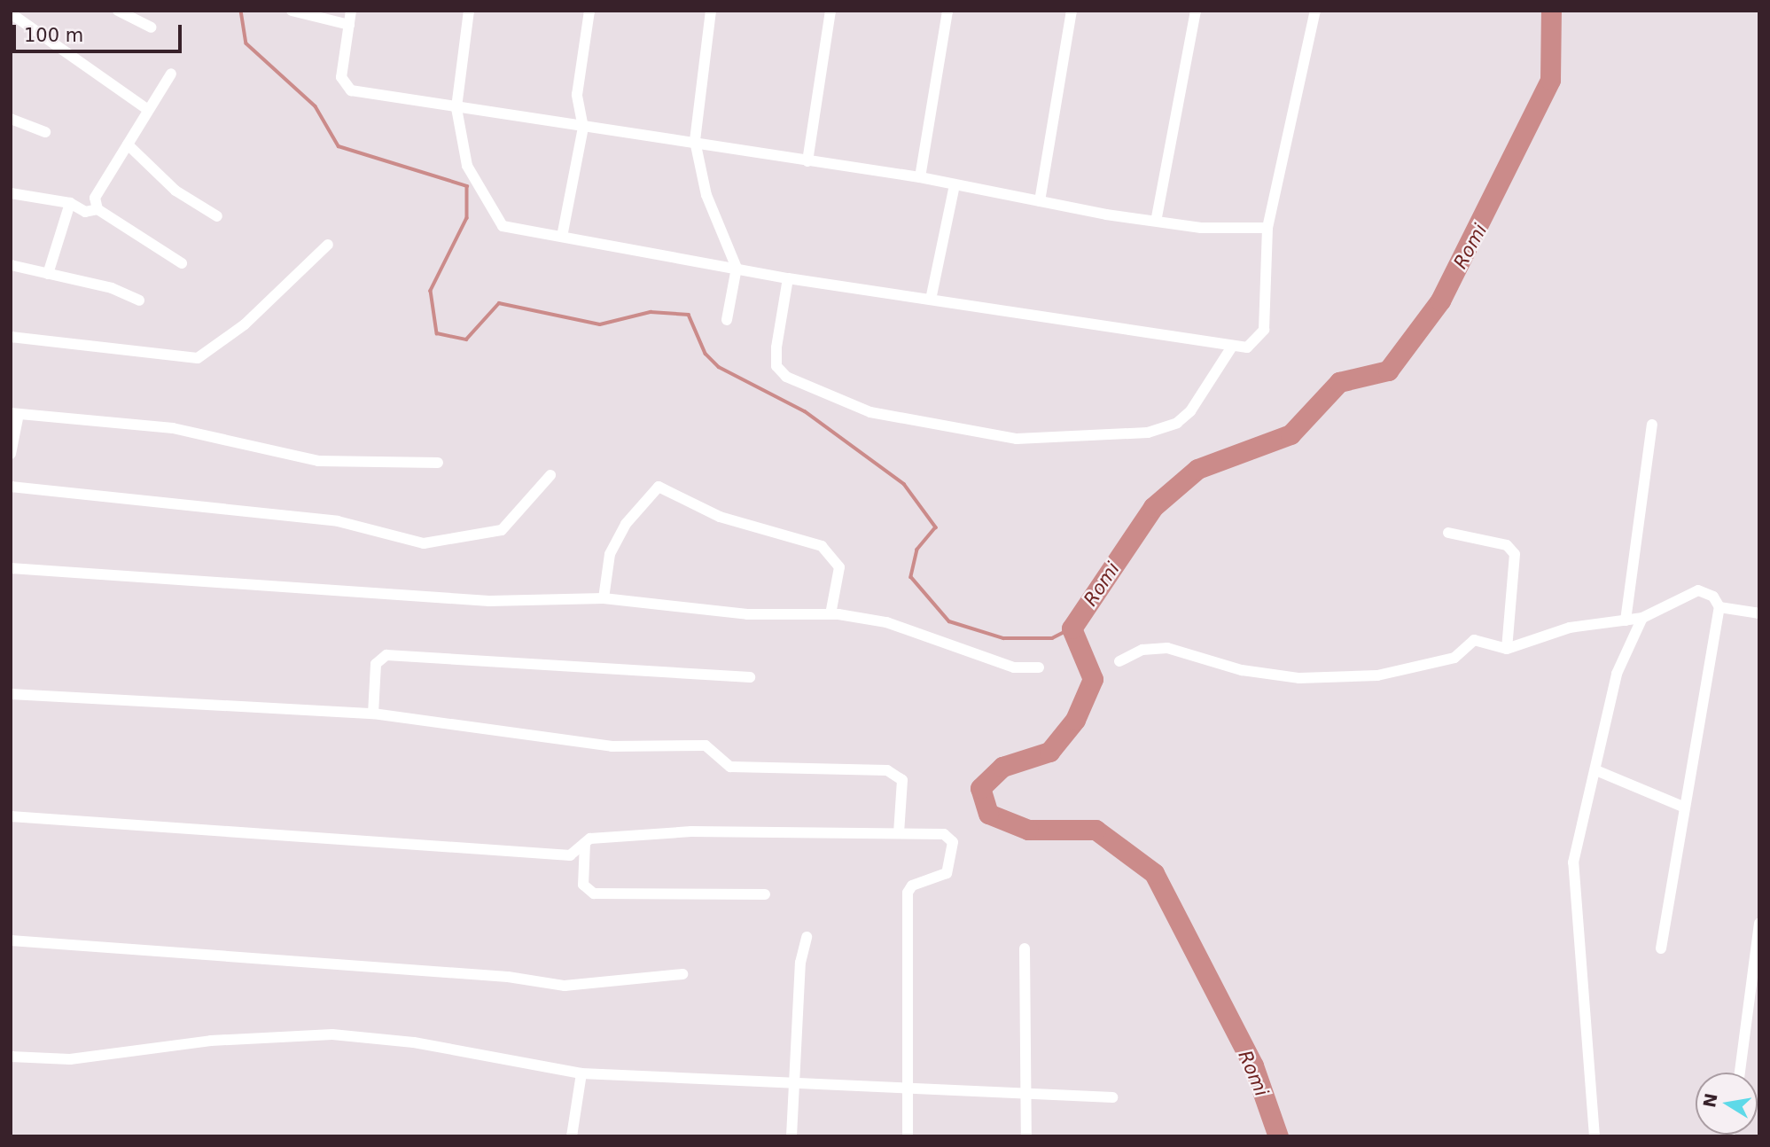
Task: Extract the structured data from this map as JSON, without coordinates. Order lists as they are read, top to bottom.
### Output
{
  "water": ["Romi"],
  "scale_bar": "100 m",
  "north": "left"
}
